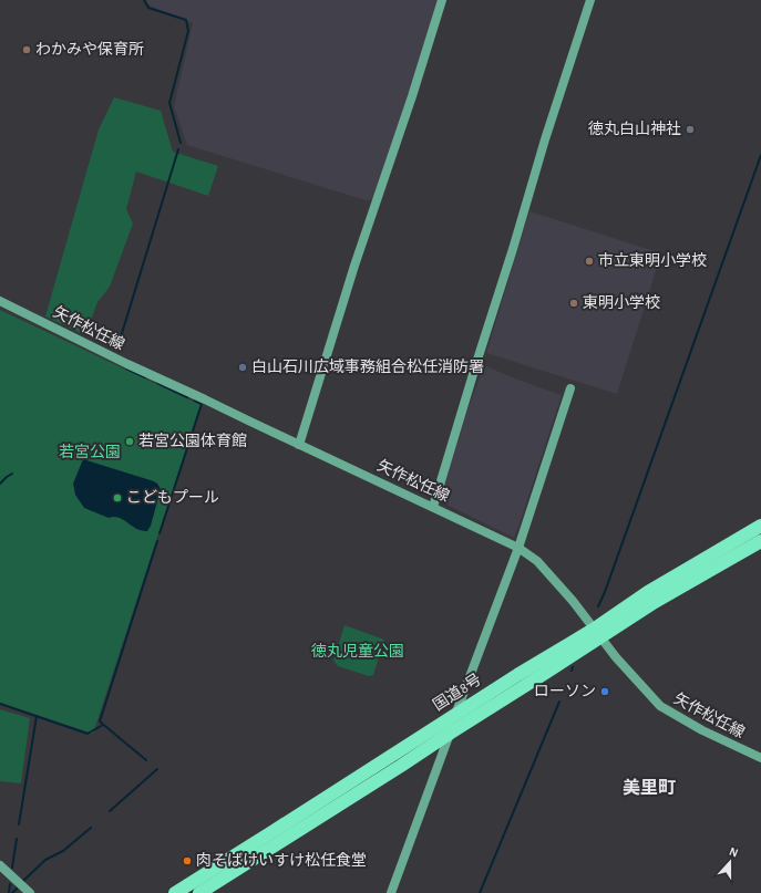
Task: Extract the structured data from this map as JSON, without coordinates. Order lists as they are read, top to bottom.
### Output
{
  "streets": {
    "highway": ["国道8号"],
    "street": ["矢作松任線"]
  },
  "crossings": [
    ["矢作松任線", "国道8号"]
  ],
  "districts": ["美里町"],
  "parks": ["若宮公園", "徳丸児童公園"],
  "places": [
    "わかみや保育所",
    "徳丸白山神社",
    "市立東明小学校",
    "東明小学校",
    "白山石川広域事務組合松任消防署",
    "若宮公園体育館",
    "こどもプール",
    "ローソン",
    "肉そばけいすけ松任食堂"
  ],
  "north": "top"
}
